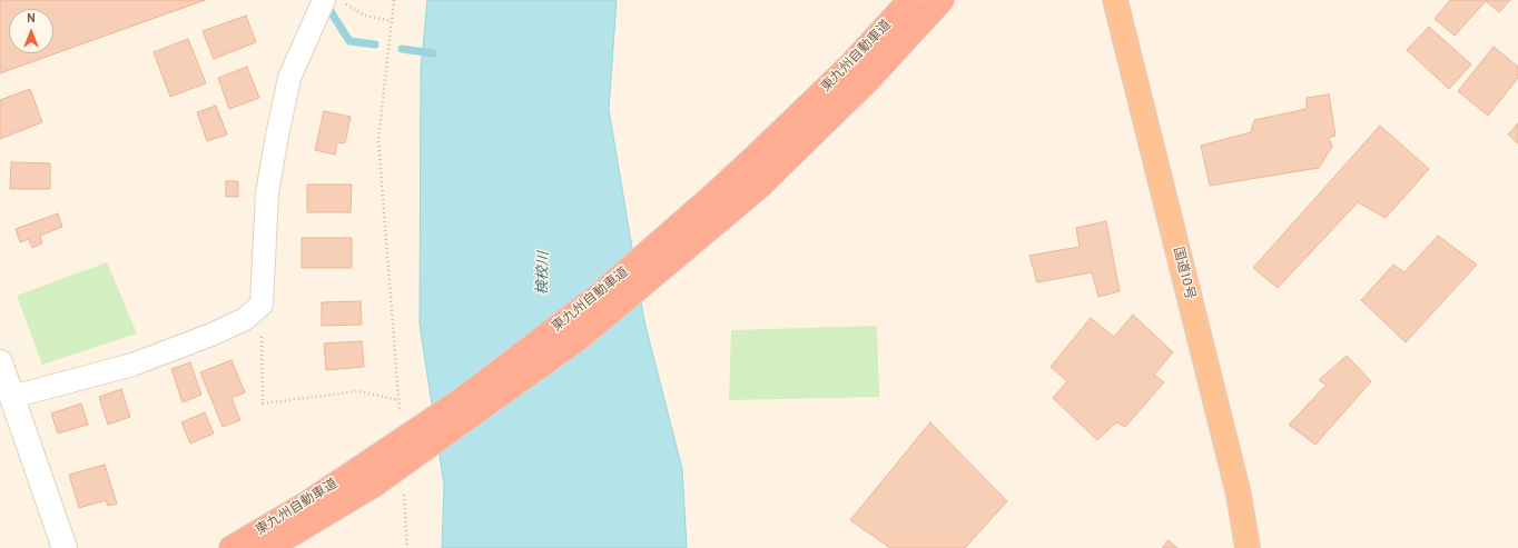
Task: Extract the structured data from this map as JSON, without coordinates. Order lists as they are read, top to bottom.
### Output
{
  "streets": {
    "highway": ["東九州自動車道", "国道10号"]
  },
  "water": ["検校川"],
  "north": "top"
}
